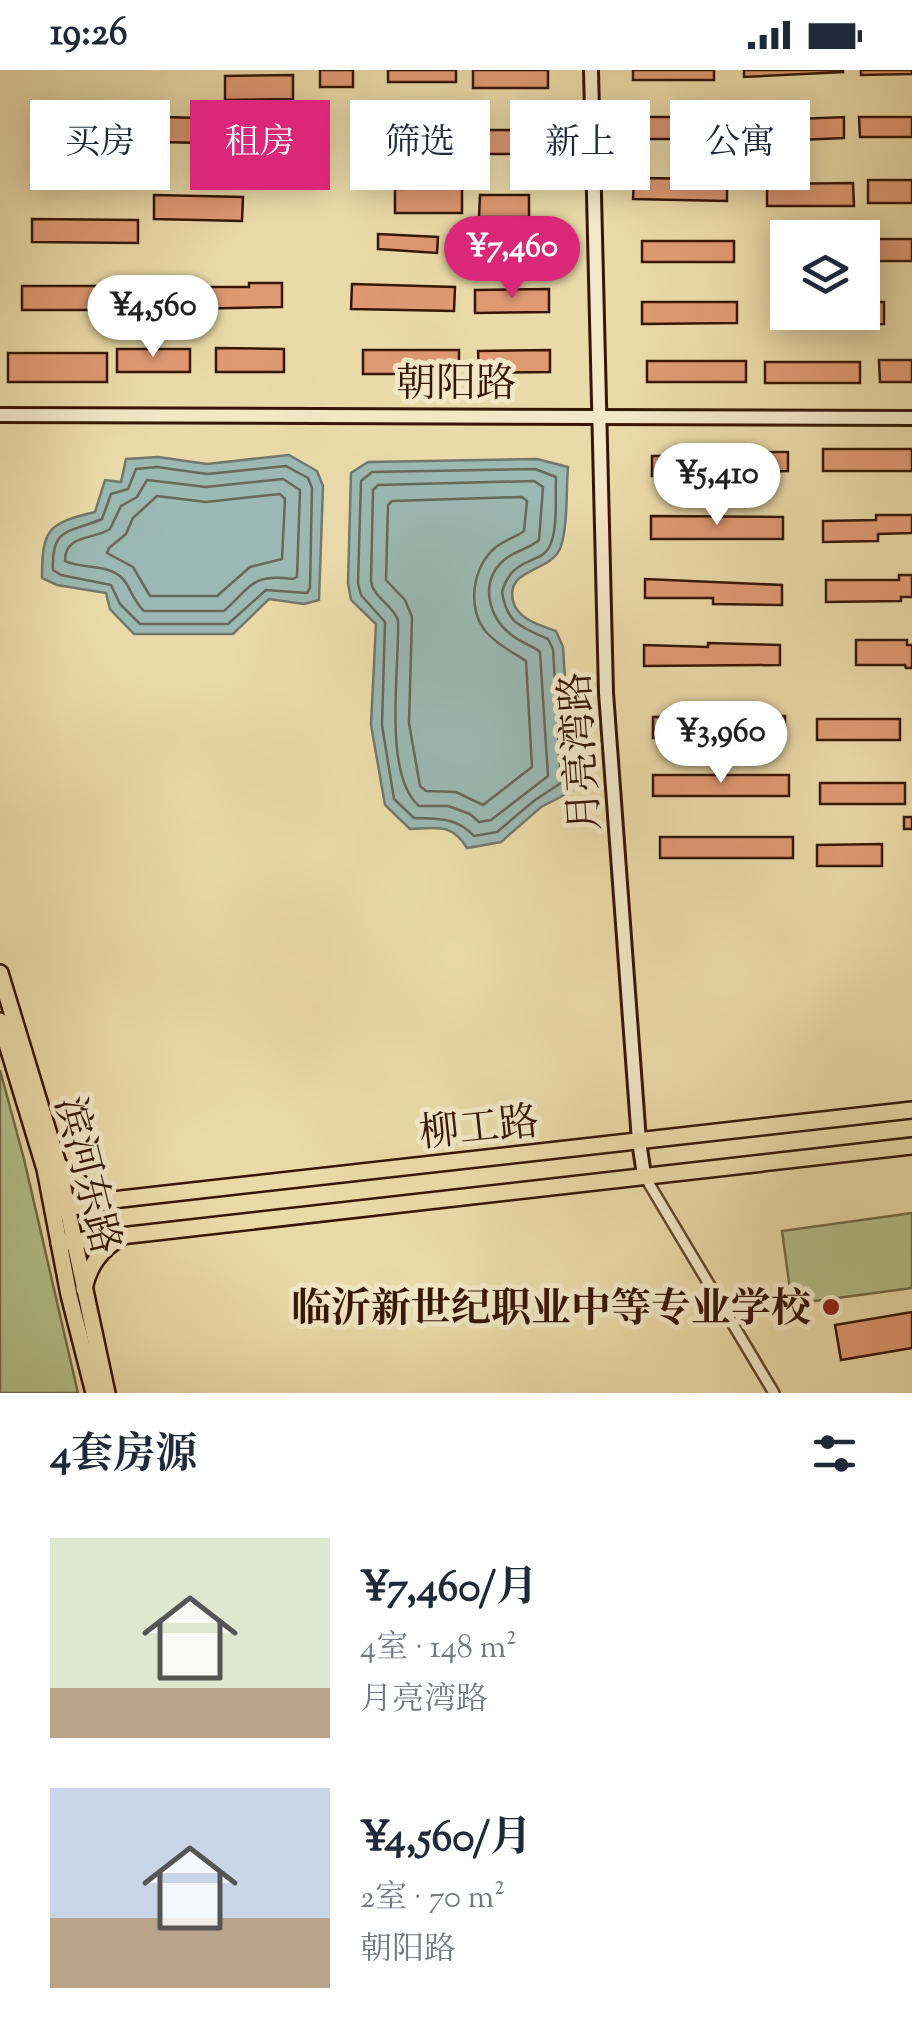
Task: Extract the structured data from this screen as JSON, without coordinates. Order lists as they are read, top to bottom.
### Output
{
  "streets": {
    "main road": ["柳工路", "滨河东路"],
    "street": ["朝阳路", "月亮湾路"]
  },
  "crossings": [
    ["朝阳路", "月亮湾路"],
    ["月亮湾路", "柳工路"],
    ["柳工路", "滨河东路"]
  ],
  "places": ["临沂新世纪职业中等专业学校"],
  "page": {
    "status": "19:26",
    "chip": [
      "买房",
      "租房",
      "筛选",
      "新上",
      "公寓"
    ],
    "price": [
      "¥7,460",
      "¥4,560",
      "¥5,410",
      "¥3,960"
    ],
    "heading": "4套房源",
    "list": [
      {
        "name": "¥7,460/月",
        "note": "4室 · 148 m² · 月亮湾路"
      },
      {
        "name": "¥4,560/月",
        "note": "2室 · 70 m² · 朝阳路"
      }
    ]
  }
}
